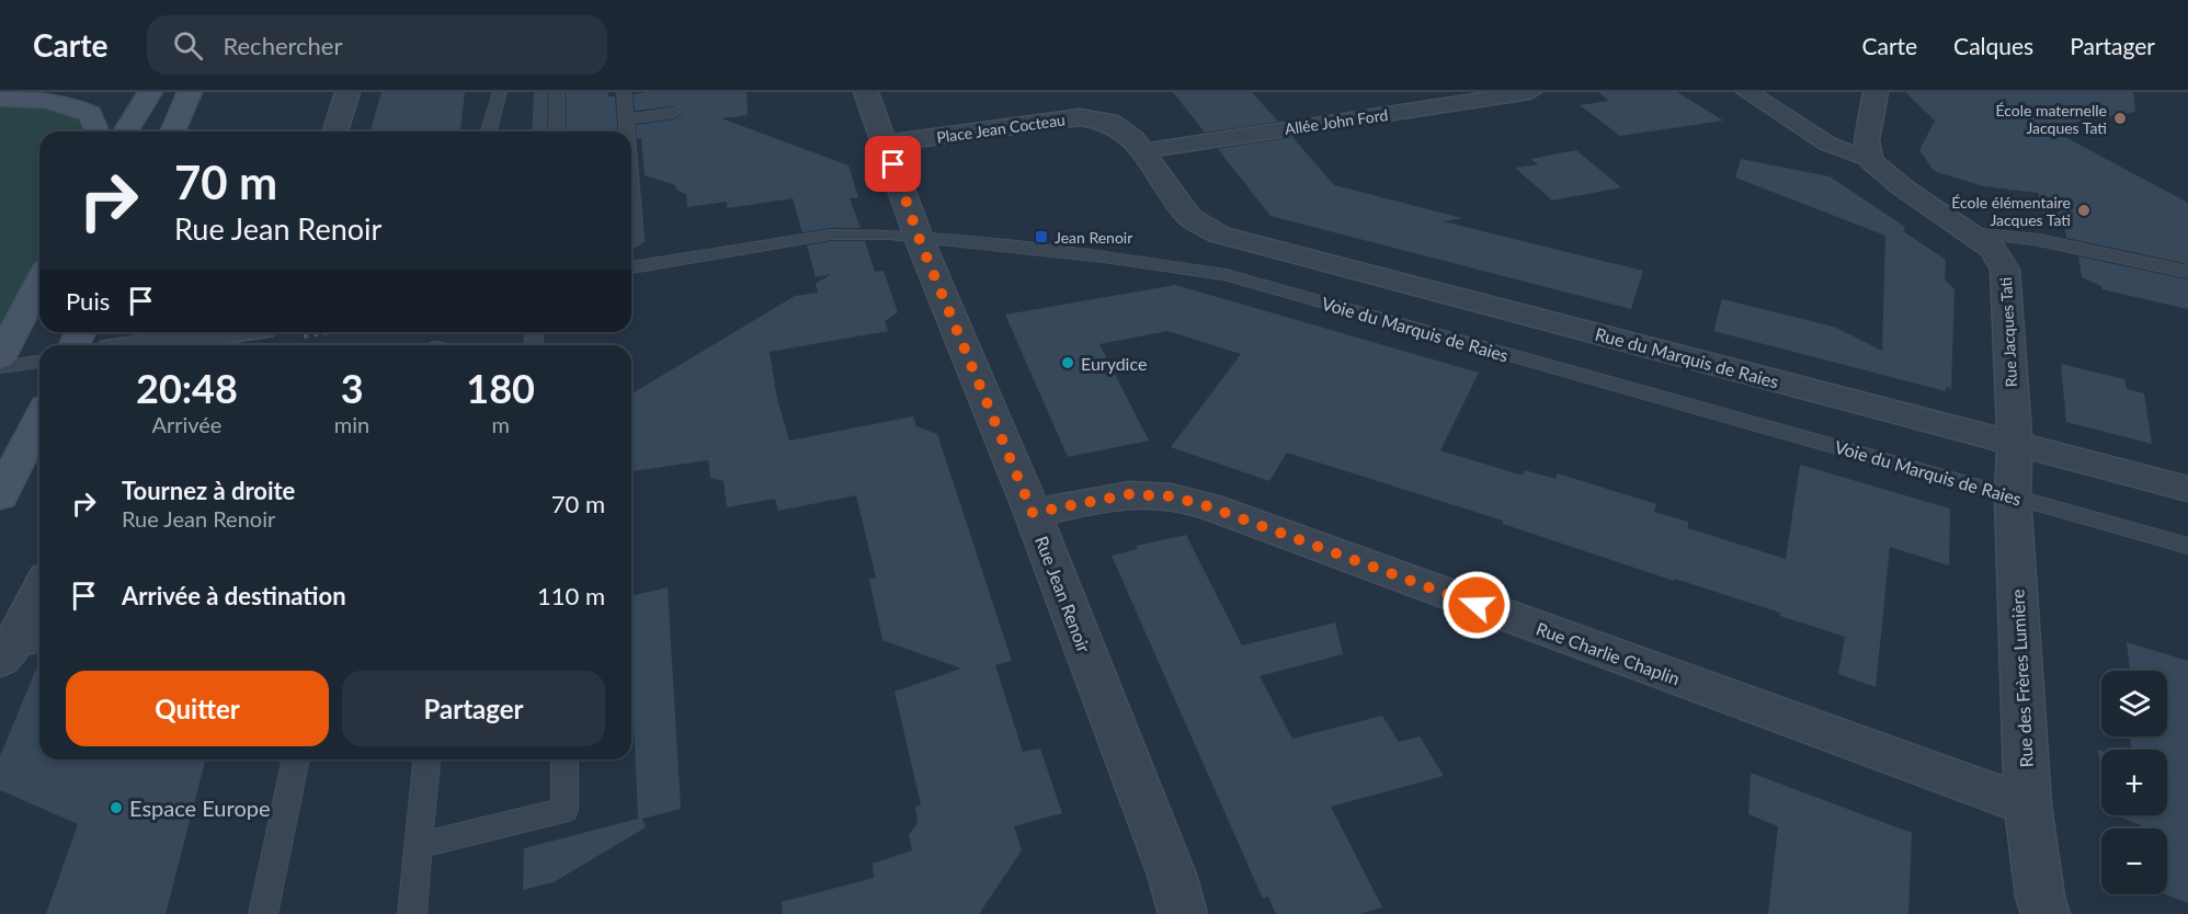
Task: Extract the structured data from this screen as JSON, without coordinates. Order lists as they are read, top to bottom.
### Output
{
  "streets": {
    "street": [
      "Allée John Ford",
      "Place Jean Cocteau",
      "Rue Jacques Tati",
      "Rue du Marquis de Raies",
      "Rue Jean Renoir",
      "Rue Charlie Chaplin",
      "Rue des Frères Lumière"
    ],
    "lane": ["Voie du Marquis de Raies"]
  },
  "crossings": [
    ["Allée John Ford", "Place Jean Cocteau"],
    ["Place Jean Cocteau", "Rue du Marquis de Raies"],
    ["Place Jean Cocteau", "Rue Jean Renoir"],
    ["Voie du Marquis de Raies", "Rue Jean Renoir"],
    ["Voie du Marquis de Raies", "Rue des Frères Lumière"],
    ["Rue Jacques Tati", "Rue du Marquis de Raies"],
    ["Rue Jacques Tati", "Rue des Frères Lumière"],
    ["Rue du Marquis de Raies", "Rue des Frères Lumière"],
    ["Rue Jean Renoir", "Rue Charlie Chaplin"],
    ["Rue Charlie Chaplin", "Rue des Frères Lumière"]
  ],
  "places": {
    "other": [
      "École maternelle Jacques Tati",
      "École élémentaire Jacques Tati",
      "Eurydice",
      "Espace Europe"
    ],
    "transit": ["Jean Renoir"]
  },
  "page": {
    "header": "Carte",
    "search": "Rechercher",
    "nav": ["Carte", "Calques", "Partager"],
    "turn": ["70 m", "Rue Jean Renoir"],
    "then": "Puis",
    "eta": [
      "20:48",
      "Arrivée",
      "3",
      "min",
      "180",
      "m"
    ],
    "list": [
      {
        "name": "Tournez à droite",
        "note": "Rue Jean Renoir",
        "value": "70 m"
      },
      {
        "name": "Arrivée à destination",
        "value": "110 m"
      }
    ],
    "buttons": ["Quitter", "Partager"],
    "map_buttons": ["+", "−"]
  }
}
